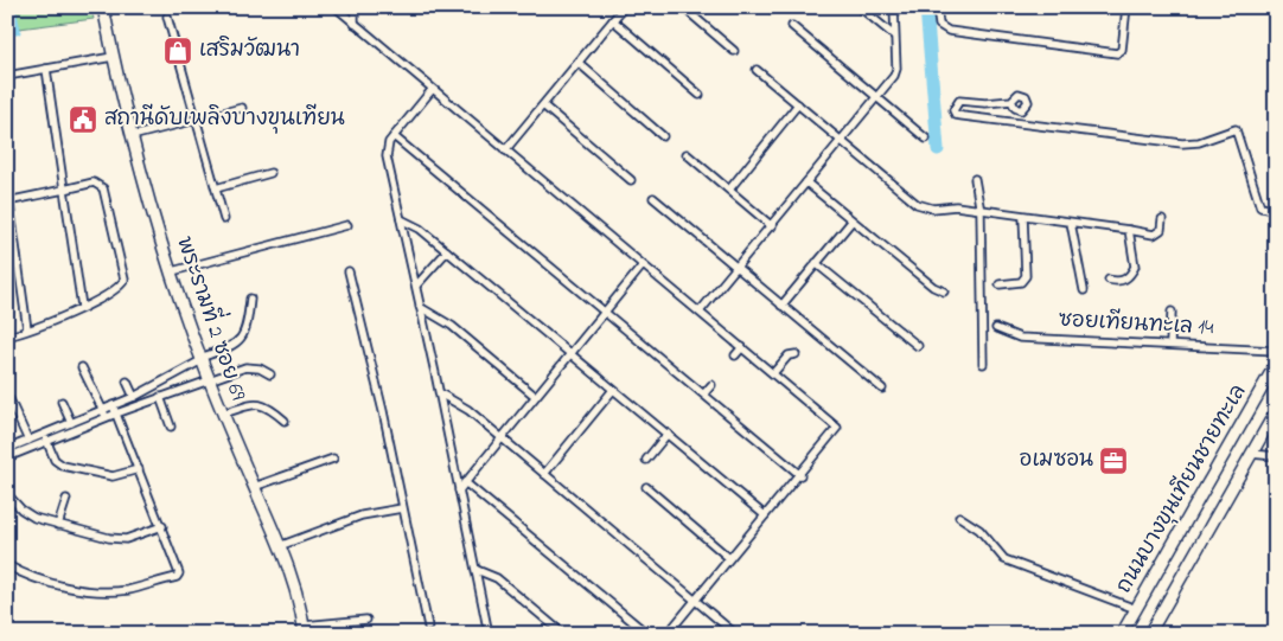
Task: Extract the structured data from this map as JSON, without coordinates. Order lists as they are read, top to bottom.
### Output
{
  "streets": {
    "street": ["พระรามที่ 2 ซอย 69", "ซอยเทียนทะเล 14", "ถนนบางขุนเทียนชายทะเล"]
  },
  "places": {
    "shop": ["เสริมวัฒนา"],
    "public building": ["สถานีดับเพลิงบางขุนเทียน"],
    "office": ["อเมซอน"]
  }
}
